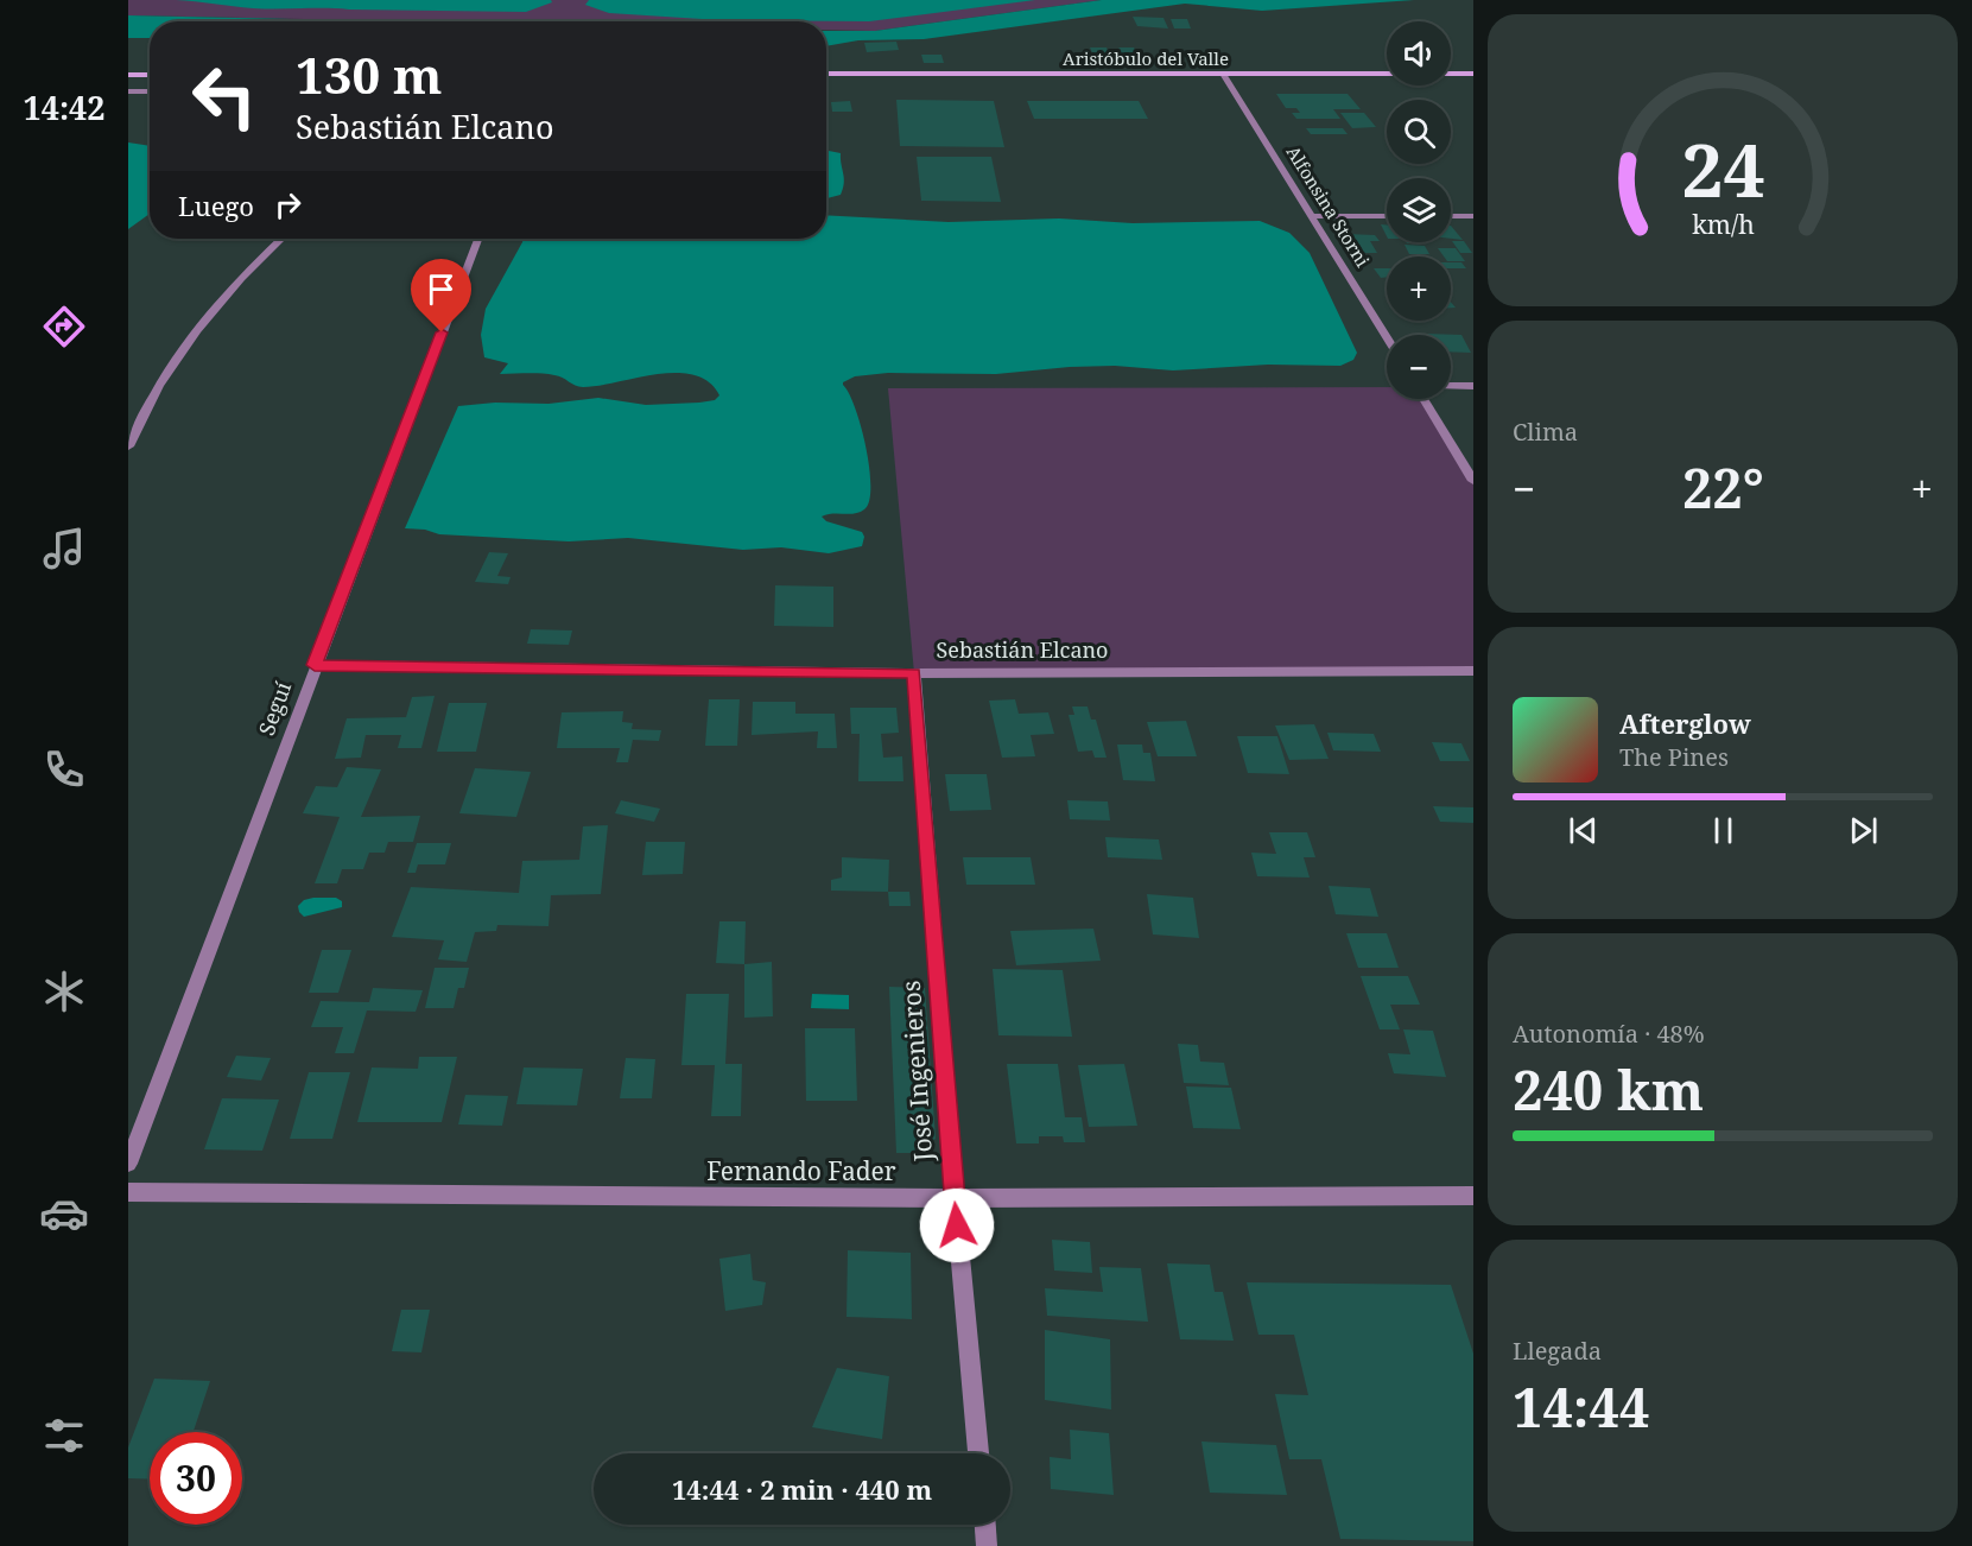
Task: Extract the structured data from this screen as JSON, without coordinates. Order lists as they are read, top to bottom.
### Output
{
  "streets": {
    "street": [
      "Aristóbulo del Valle",
      "Alfonsina Storni",
      "Sebastián Elcano",
      "Seguí",
      "José Ingenieros",
      "Fernando Fader"
    ]
  },
  "crossings": [
    ["Aristóbulo del Valle", "Alfonsina Storni"],
    ["Sebastián Elcano", "Seguí"],
    ["Sebastián Elcano", "José Ingenieros"],
    ["José Ingenieros", "Fernando Fader"]
  ],
  "page": {
    "tabs": "14:42",
    "map_buttons": ["+", "−"],
    "turn": ["130 m", "Sebastián Elcano"],
    "then": "Luego",
    "tile": [
      "Clima",
      ["Autonomía · 48%", "240 km"],
      ["Llegada", "14:44"]
    ],
    "heat": ["−", "22°", "+"],
    "song": ["Afterglow", "The Pines"],
    "limit": "30",
    "trip": "14:44 · 2 min · 440 m",
    "gauge": ["24", "km/h"]
  }
}
